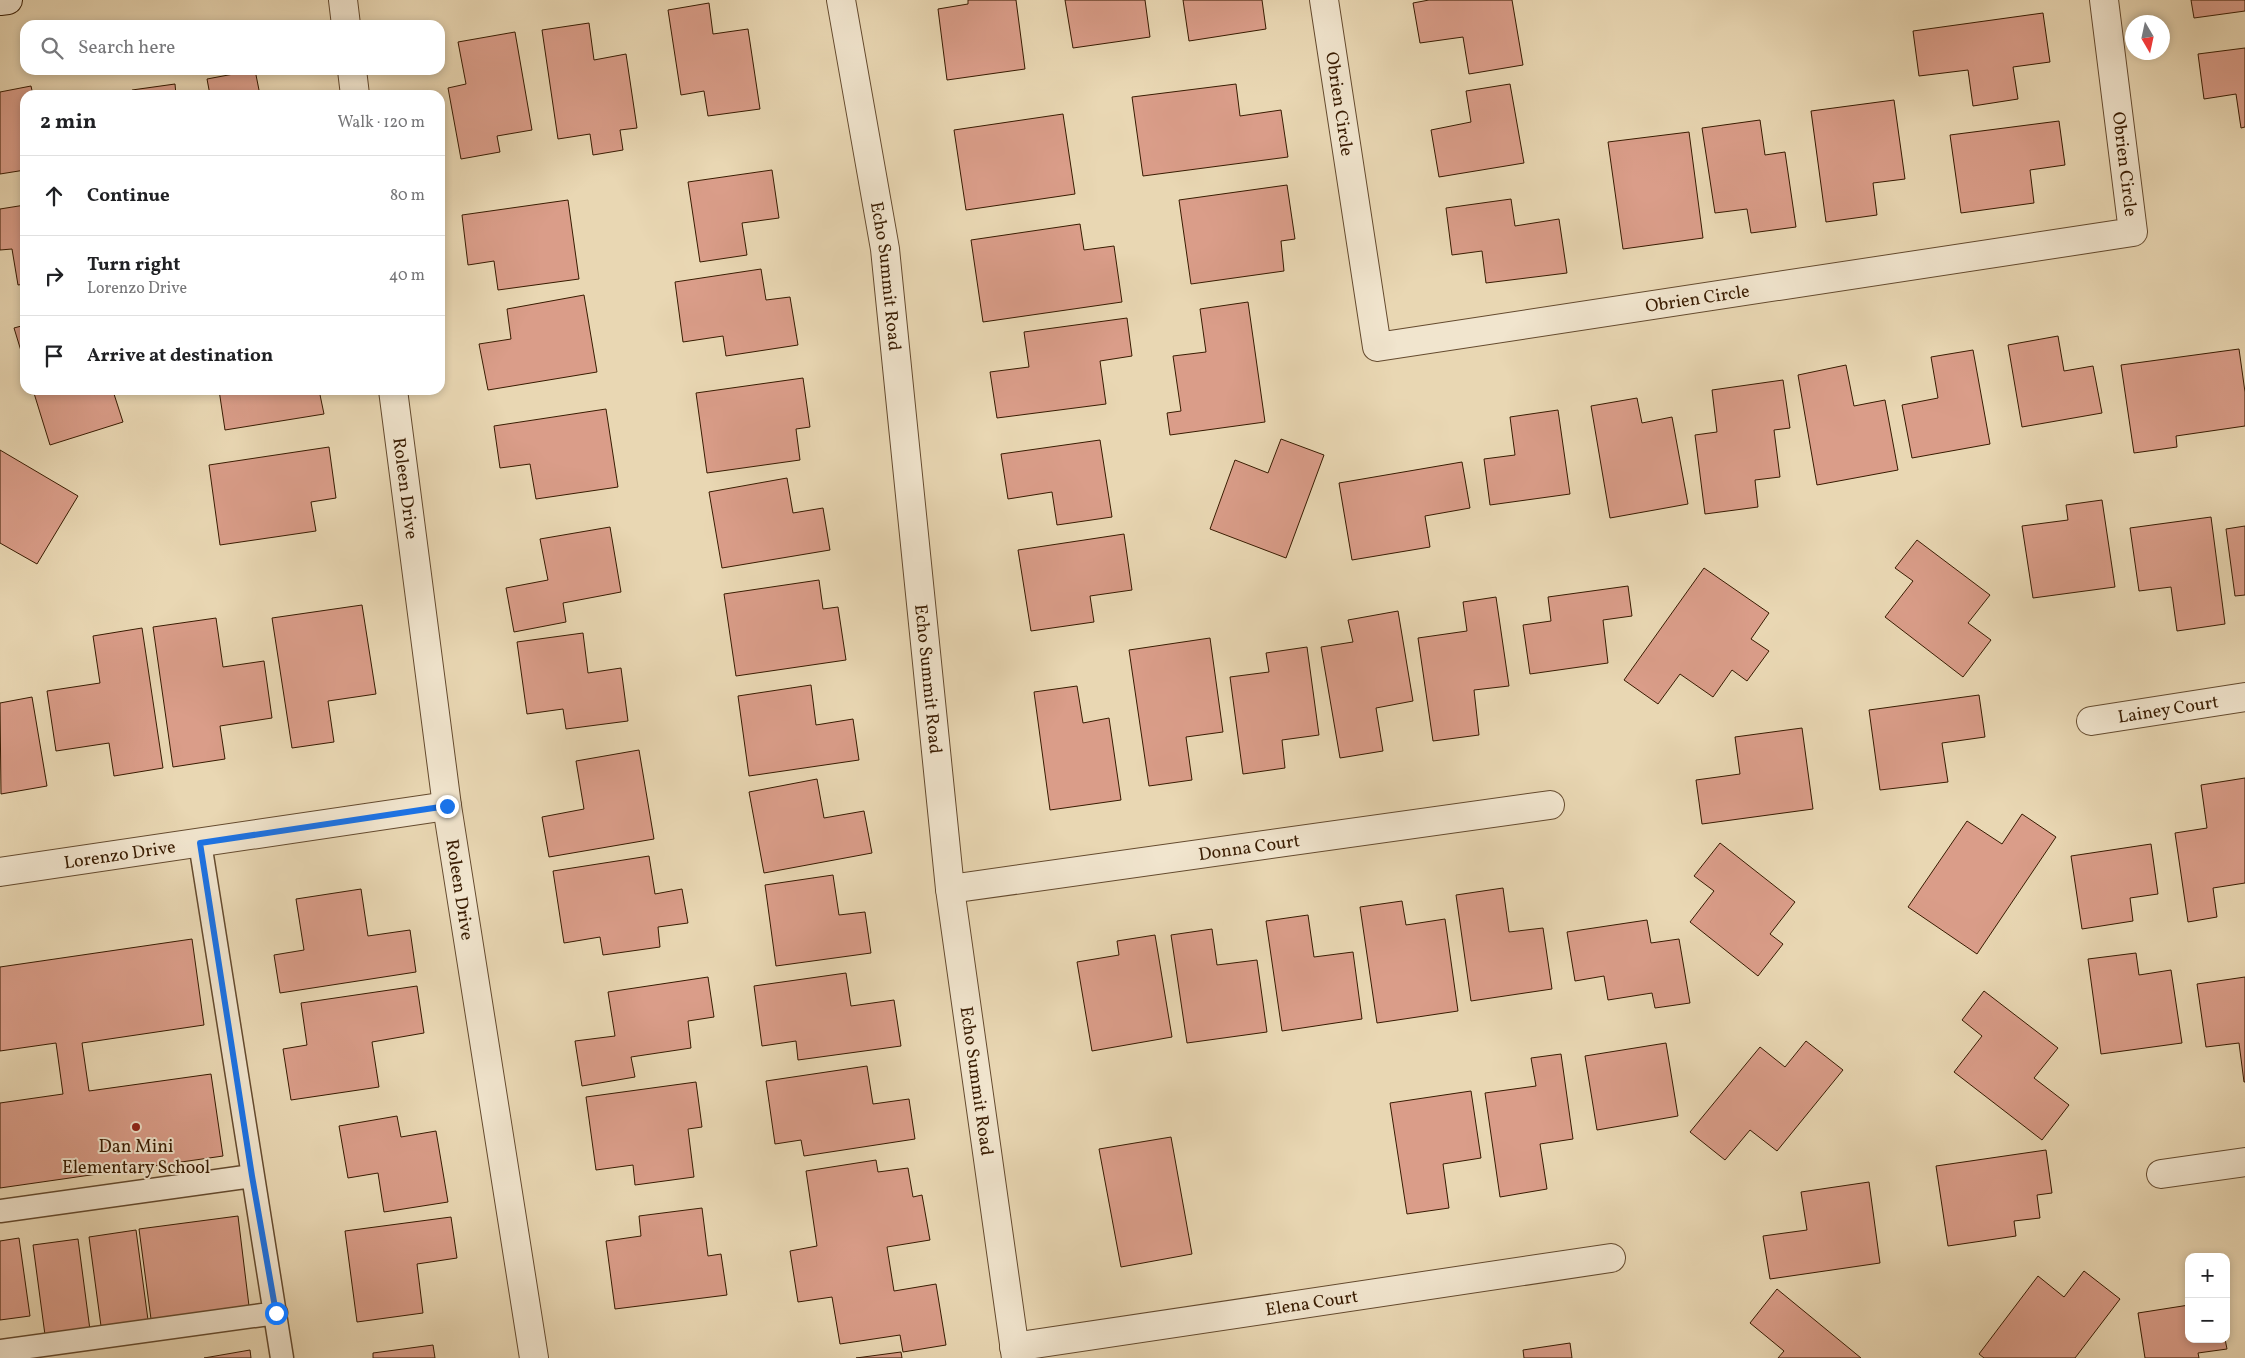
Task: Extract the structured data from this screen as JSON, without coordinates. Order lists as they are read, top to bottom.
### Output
{
  "streets": {
    "street": [
      "Obrien Circle",
      "Echo Summit Road",
      "Roleen Drive",
      "Lainey Court",
      "Donna Court",
      "Lorenzo Drive",
      "Elena Court"
    ]
  },
  "crossings": [
    ["Echo Summit Road", "Donna Court"],
    ["Echo Summit Road", "Elena Court"],
    ["Roleen Drive", "Lorenzo Drive"]
  ],
  "places": ["Dan Mini Elementary School"],
  "north": "bottom",
  "page": {
    "search": "Search here",
    "heading": ["2 min", "Walk · 120 m"],
    "list": [
      ["Continue", "80 m"],
      ["Turn right", "Lorenzo Drive", "40 m"],
      "Arrive at destination"
    ],
    "map_buttons": ["+", "−"]
  }
}
